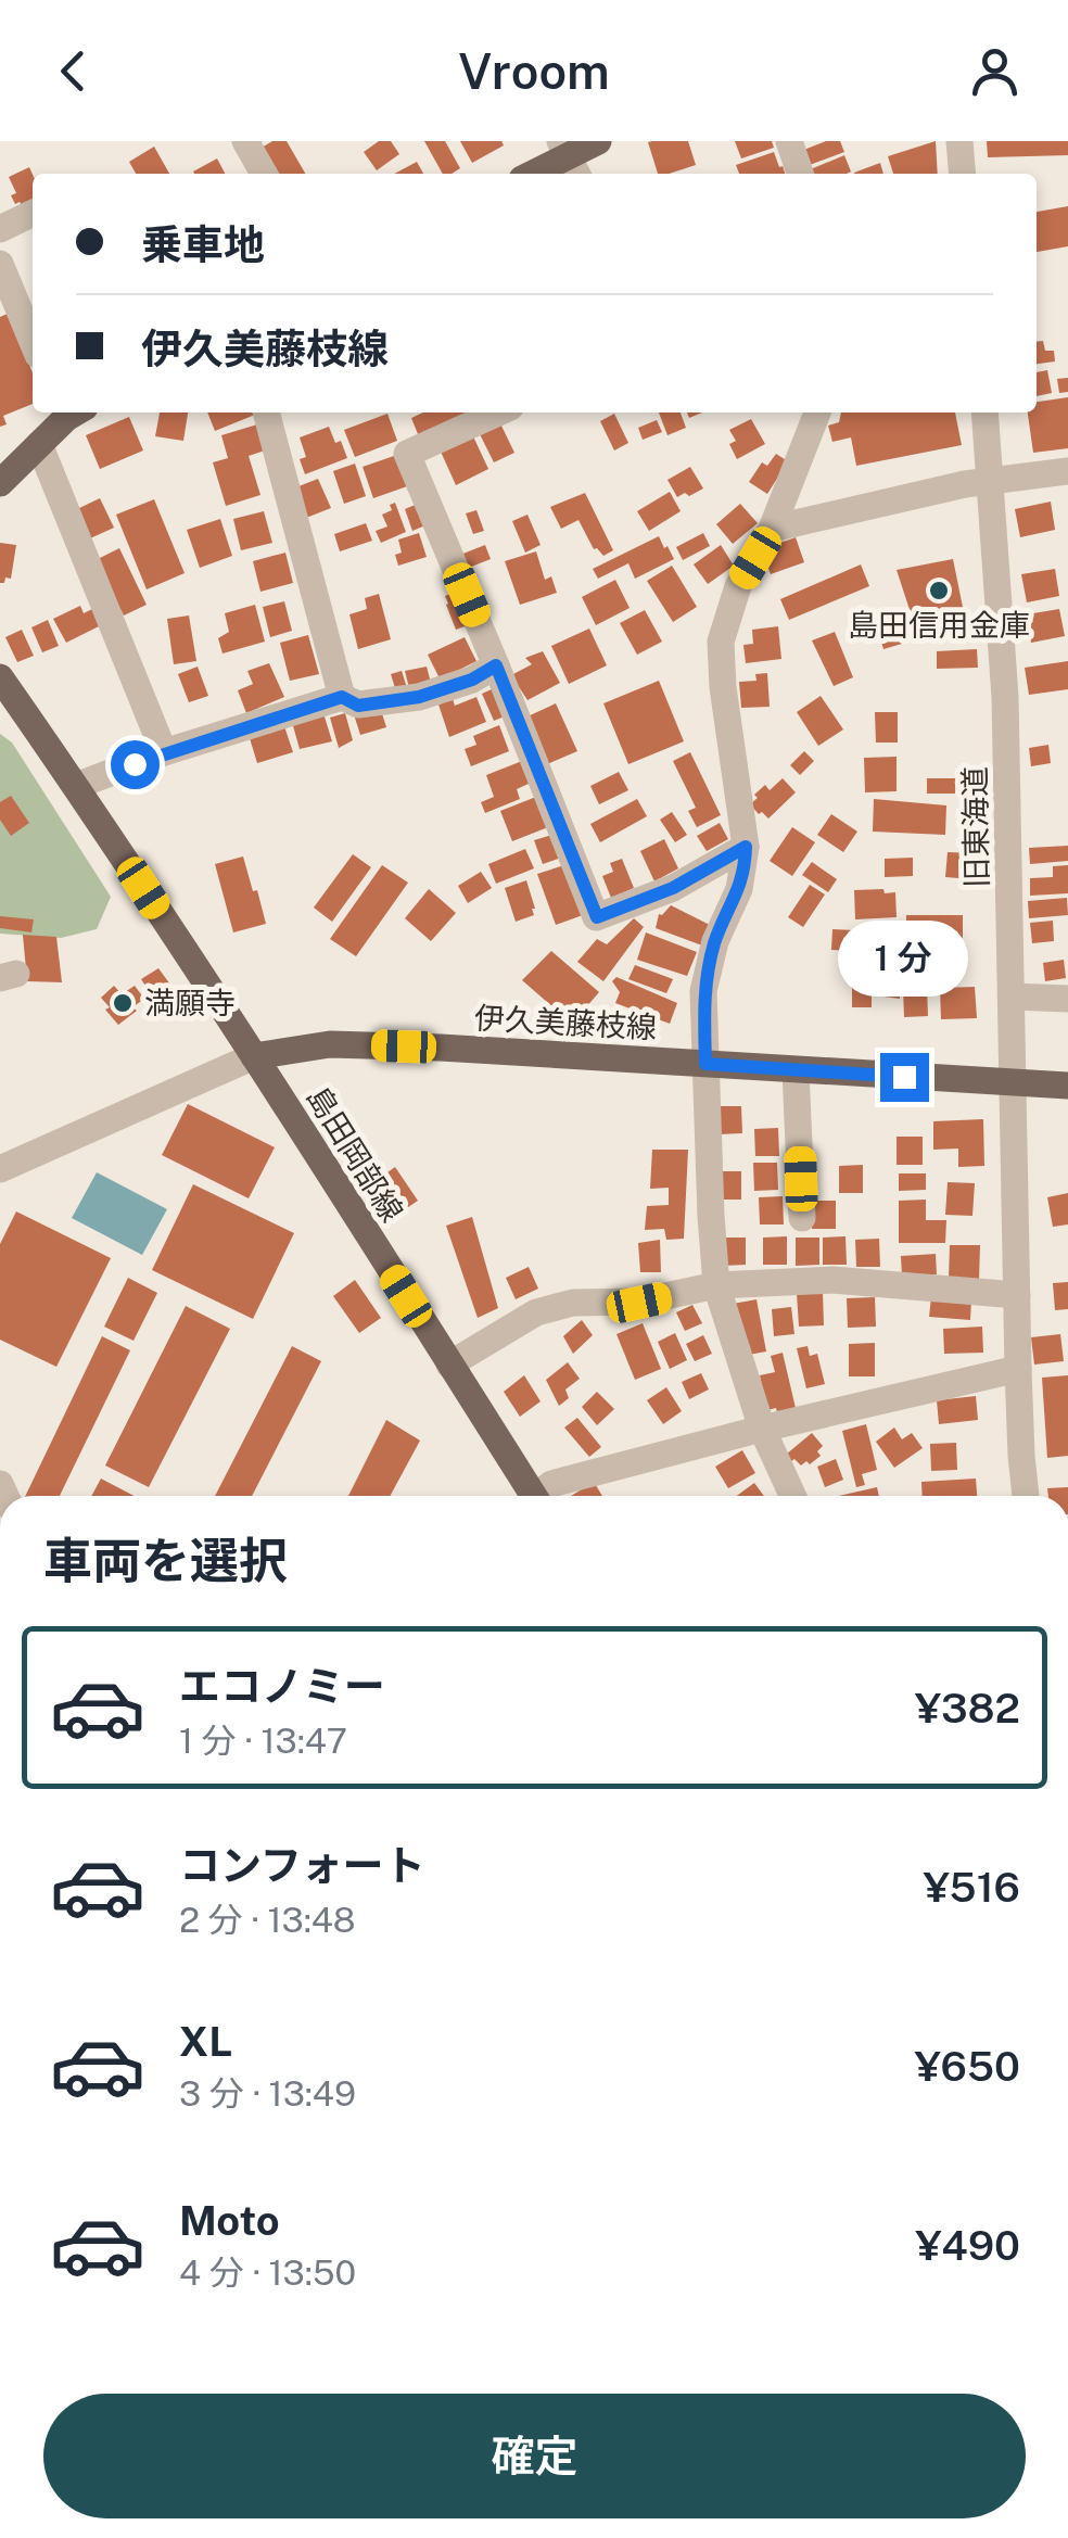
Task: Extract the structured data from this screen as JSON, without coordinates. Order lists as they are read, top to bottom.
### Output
{
  "streets": {
    "main road": ["伊久美藤枝線", "島田岡部線"],
    "street": ["旧東海道"]
  },
  "crossings": [
    ["旧東海道", "伊久美藤枝線"],
    ["伊久美藤枝線", "島田岡部線"]
  ],
  "places": ["島田信用金庫", "満願寺"],
  "page": {
    "header": "Vroom",
    "banner": ["乗車地", "伊久美藤枝線"],
    "bubble": "1 分",
    "heading": "車両を選択",
    "list": [
      {
        "name": "エコノミー",
        "note": "1 分 · 13:47",
        "value": "¥382"
      },
      {
        "name": "コンフォート",
        "note": "2 分 · 13:48",
        "value": "¥516"
      },
      {
        "name": "XL",
        "note": "3 分 · 13:49",
        "value": "¥650"
      },
      {
        "name": "Moto",
        "note": "4 分 · 13:50",
        "value": "¥490"
      }
    ],
    "buttons": "確定"
  }
}
